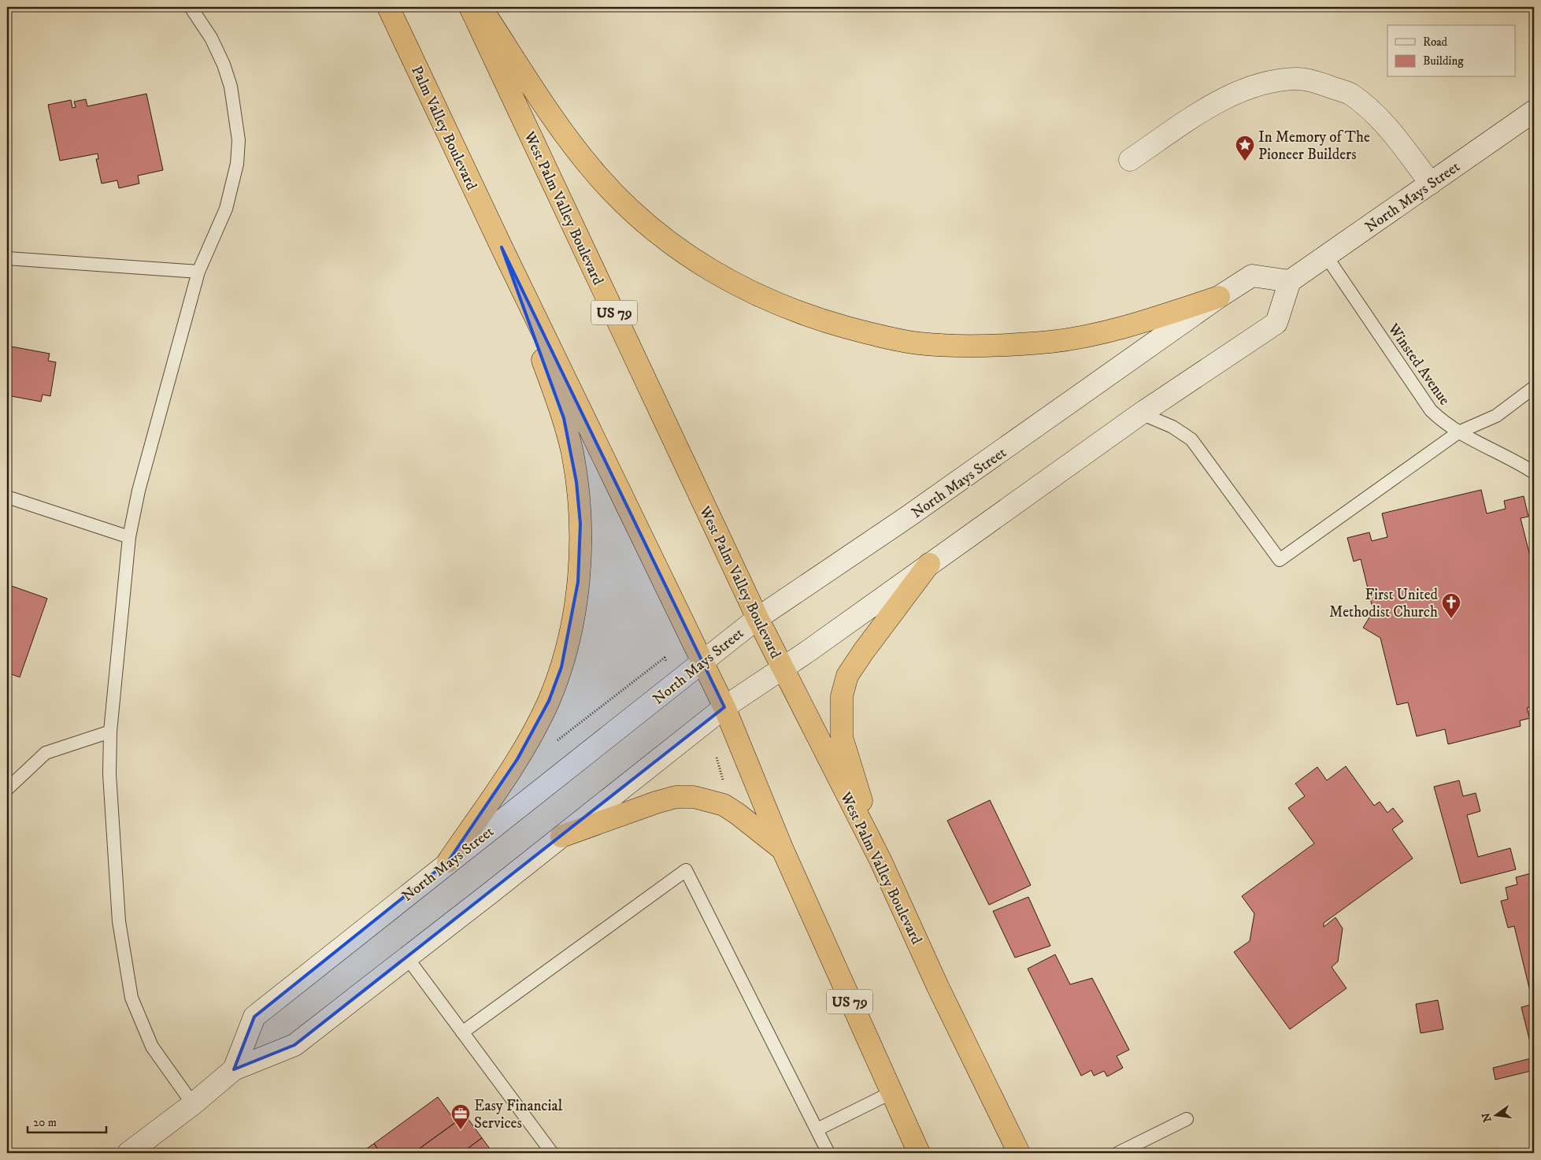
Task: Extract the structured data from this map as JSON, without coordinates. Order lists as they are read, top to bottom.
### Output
{
  "streets": {
    "highway": ["Palm Valley Boulevard", "West Palm Valley Boulevard", "US 79"],
    "main road": ["North Mays Street"],
    "lane": ["Winsted Avenue"]
  },
  "crossings": [
    ["Palm Valley Boulevard", "US 79"],
    ["North Mays Street", "West Palm Valley Boulevard"],
    ["North Mays Street", "US 79"],
    ["North Mays Street", "Winsted Avenue"]
  ],
  "places": {
    "place": ["In Memory of The Pioneer Builders"],
    "church": ["First United Methodist Church"],
    "office": ["Easy Financial Services"]
  },
  "legend": ["Road", "Building"],
  "scale_bar": "20 m",
  "north": "left"
}
